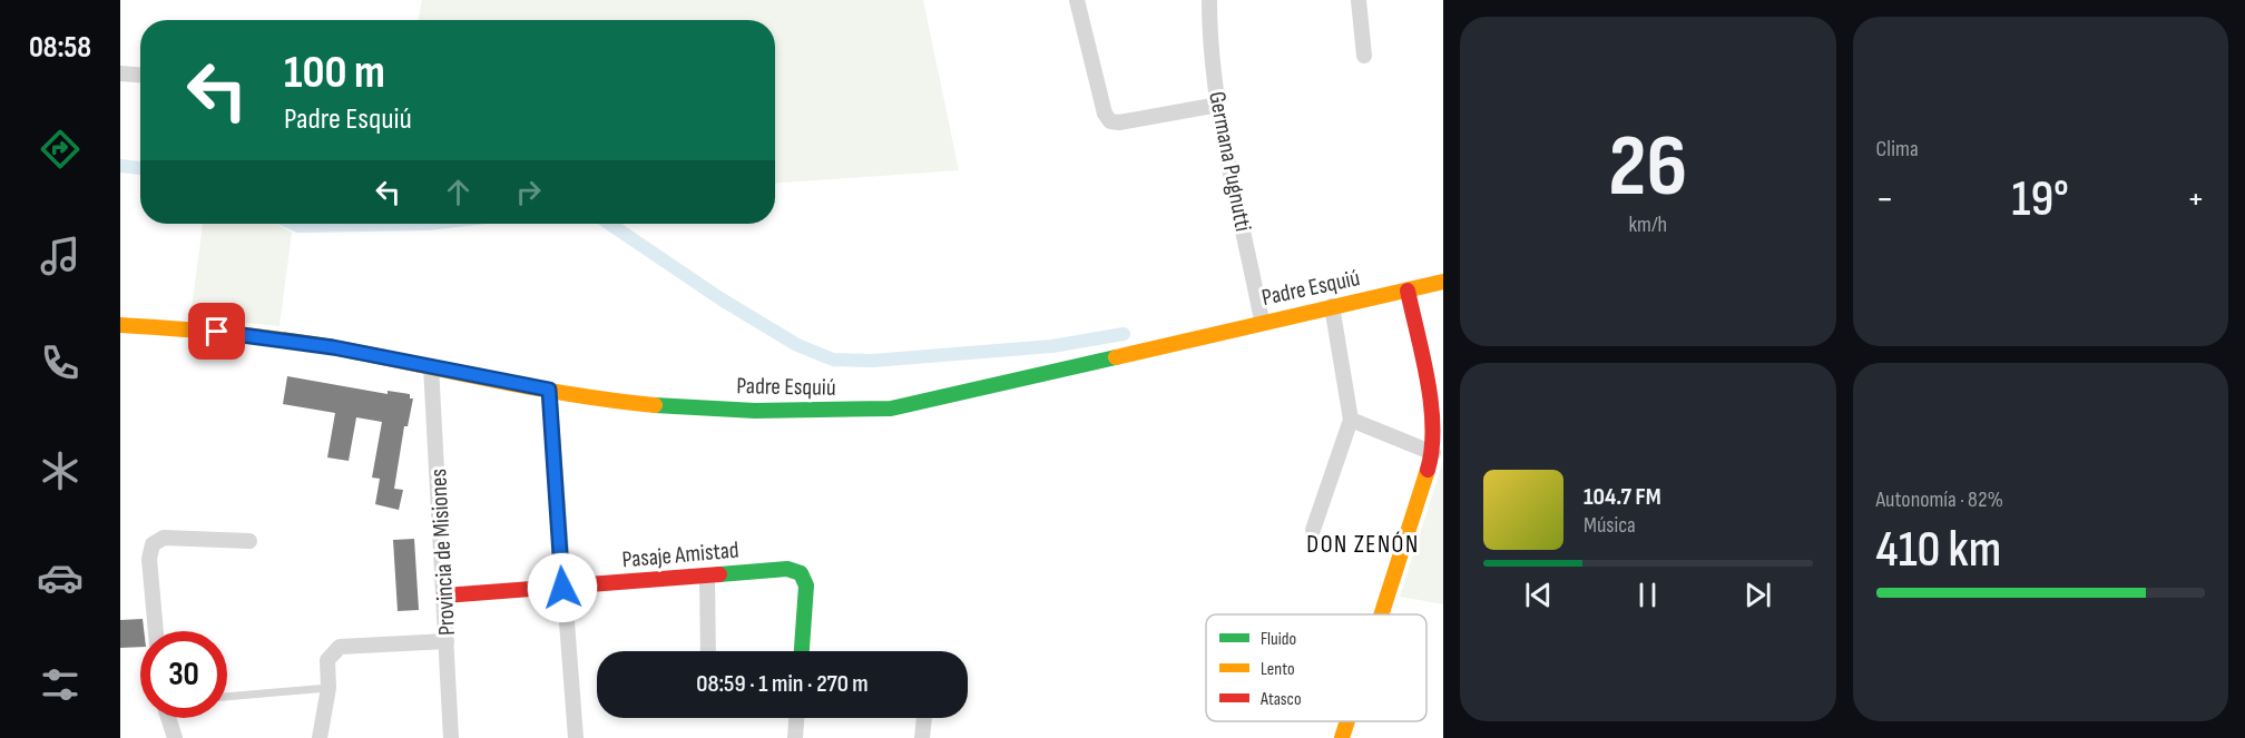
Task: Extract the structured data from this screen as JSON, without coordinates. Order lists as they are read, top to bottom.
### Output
{
  "streets": {
    "street": [
      "Germana Pugnutti",
      "Padre Esquiú",
      "Provincia de Misiones",
      "Pasaje Amistad"
    ]
  },
  "crossings": [
    ["Germana Pugnutti", "Padre Esquiú"],
    ["Padre Esquiú", "Provincia de Misiones"],
    ["Provincia de Misiones", "Pasaje Amistad"]
  ],
  "districts": ["DON ZENÓN"],
  "legend": ["Fluido", "Lento", "Atasco"],
  "page": {
    "tabs": "08:58",
    "tile": [
      ["26", "km/h"],
      "Clima",
      ["Autonomía · 82%", "410 km"]
    ],
    "turn": ["100 m", "Padre Esquiú"],
    "heat": ["−", "19°", "+"],
    "song": ["104.7 FM", "Música"],
    "limit": "30",
    "trip": "08:59 · 1 min · 270 m"
  }
}
